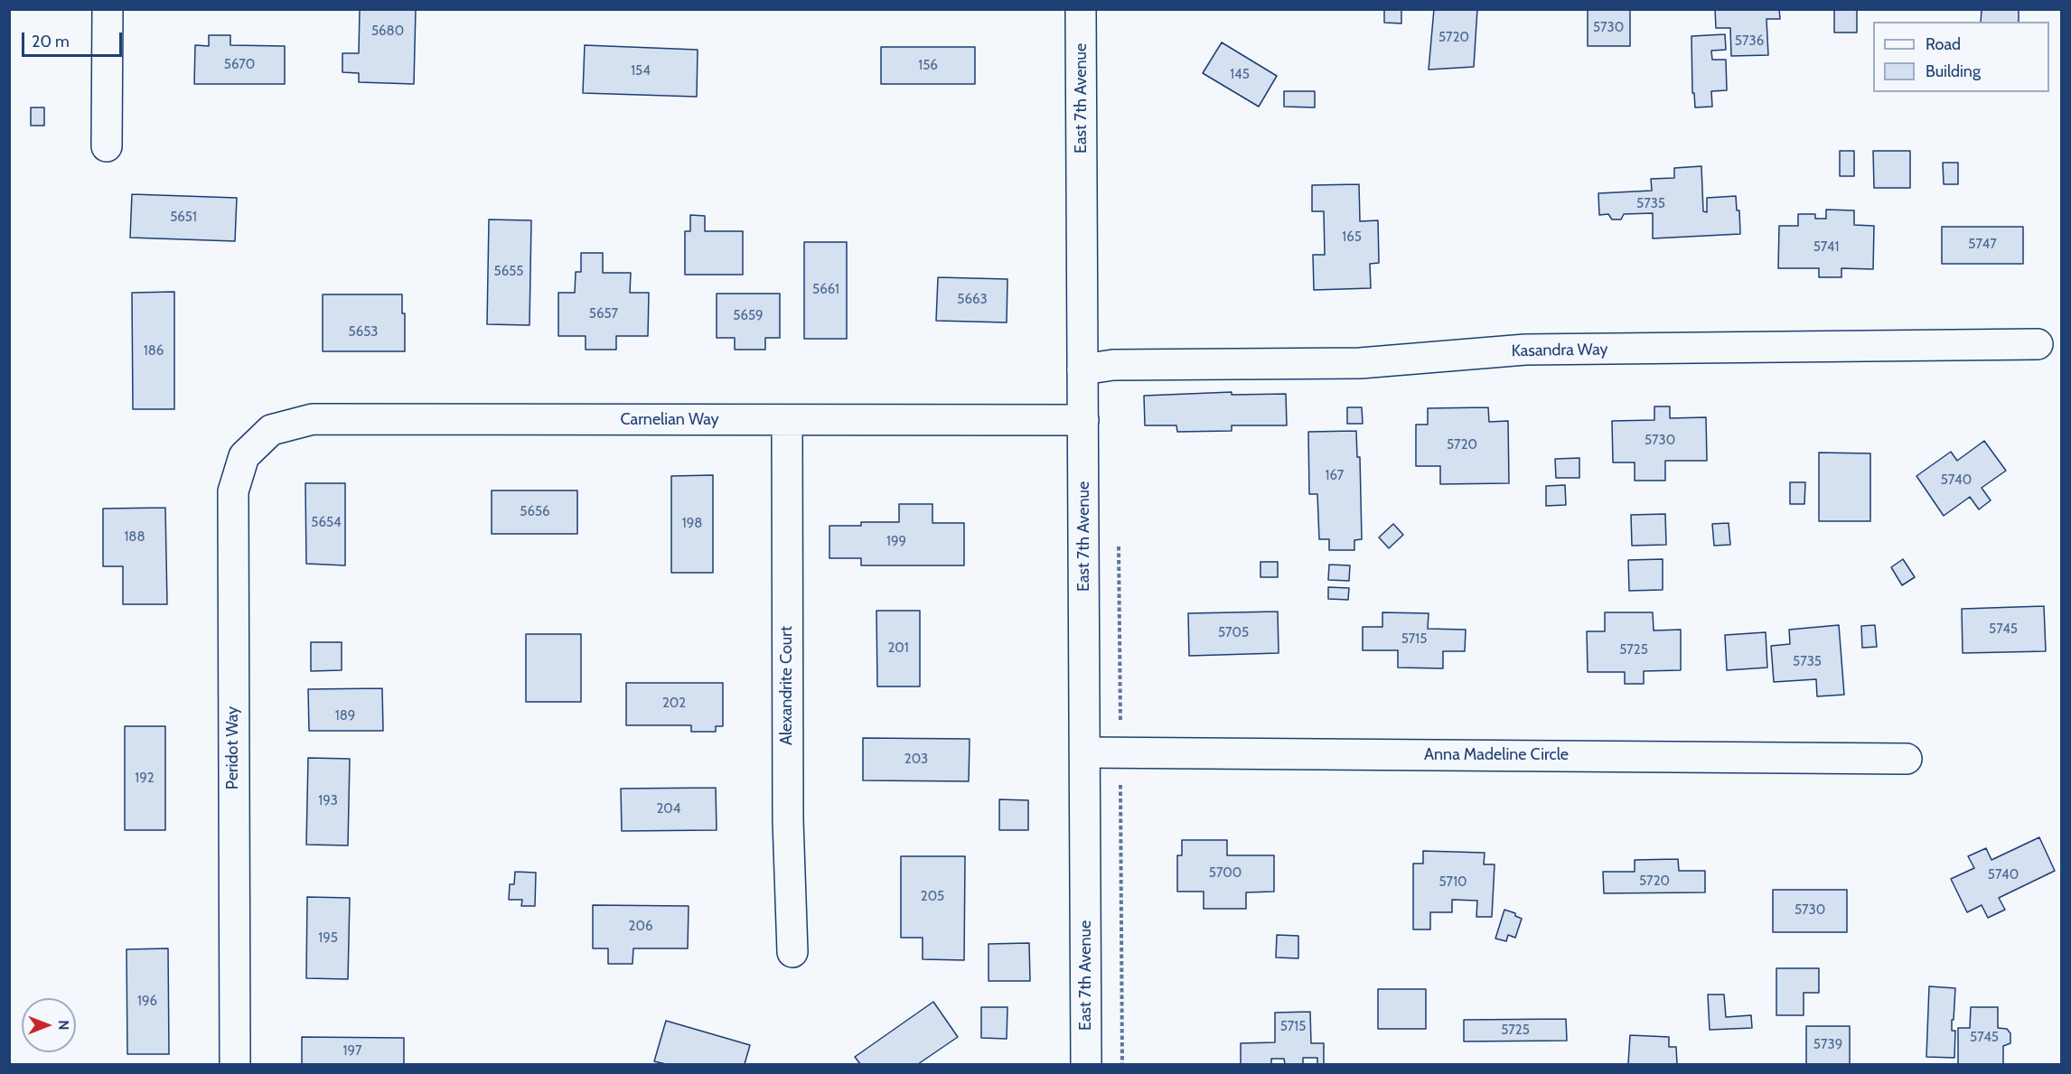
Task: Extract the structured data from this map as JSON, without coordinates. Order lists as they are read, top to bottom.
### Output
{
  "streets": {
    "street": [
      "East 7th Avenue",
      "Kasandra Way",
      "Carnelian Way",
      "Alexandrite Court",
      "Peridot Way",
      "Anna Madeline Circle"
    ]
  },
  "crossings": [
    ["East 7th Avenue", "Kasandra Way"],
    ["East 7th Avenue", "Carnelian Way"],
    ["East 7th Avenue", "Anna Madeline Circle"],
    ["Carnelian Way", "Alexandrite Court"],
    ["Carnelian Way", "Peridot Way"]
  ],
  "house_numbers": [
    "5730",
    "5680",
    "5720",
    "5736",
    "5670",
    "156",
    "154",
    "145",
    "5735",
    "5651",
    "165",
    "5747",
    "5741",
    "5655",
    "5661",
    "5663",
    "5657",
    "5659",
    "5653",
    "186",
    "5730",
    "5720",
    "167",
    "5740",
    "5656",
    "5654",
    "198",
    "188",
    "199",
    "5745",
    "5705",
    "5715",
    "201",
    "5725",
    "5735",
    "202",
    "189",
    "203",
    "192",
    "193",
    "204",
    "5700",
    "5740",
    "5720",
    "5710",
    "205",
    "5730",
    "206",
    "195",
    "196",
    "5715",
    "5725",
    "5745",
    "5739",
    "197"
  ],
  "legend": ["Road", "Building"],
  "scale_bar": "20 m",
  "north": "right"
}
